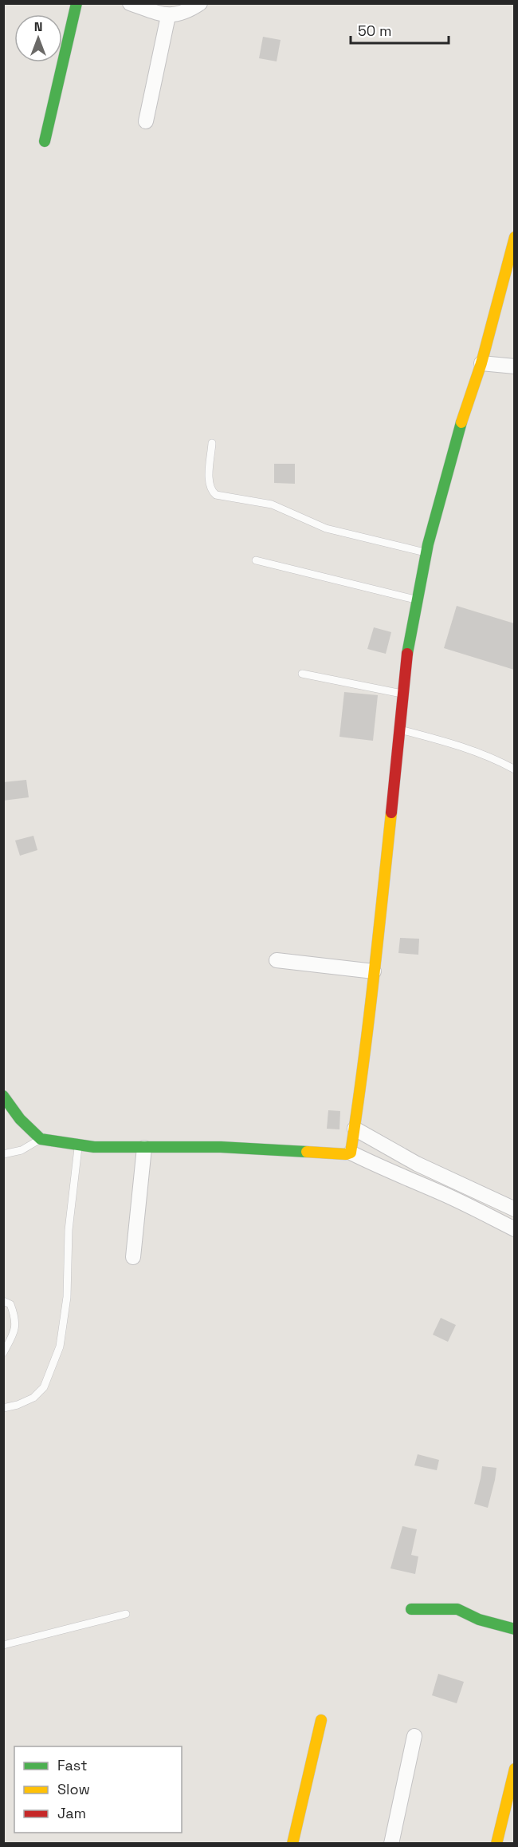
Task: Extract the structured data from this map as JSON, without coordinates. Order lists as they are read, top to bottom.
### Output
{
  "legend": ["Fast", "Slow", "Jam"],
  "scale_bar": "50 m",
  "north": "top"
}
